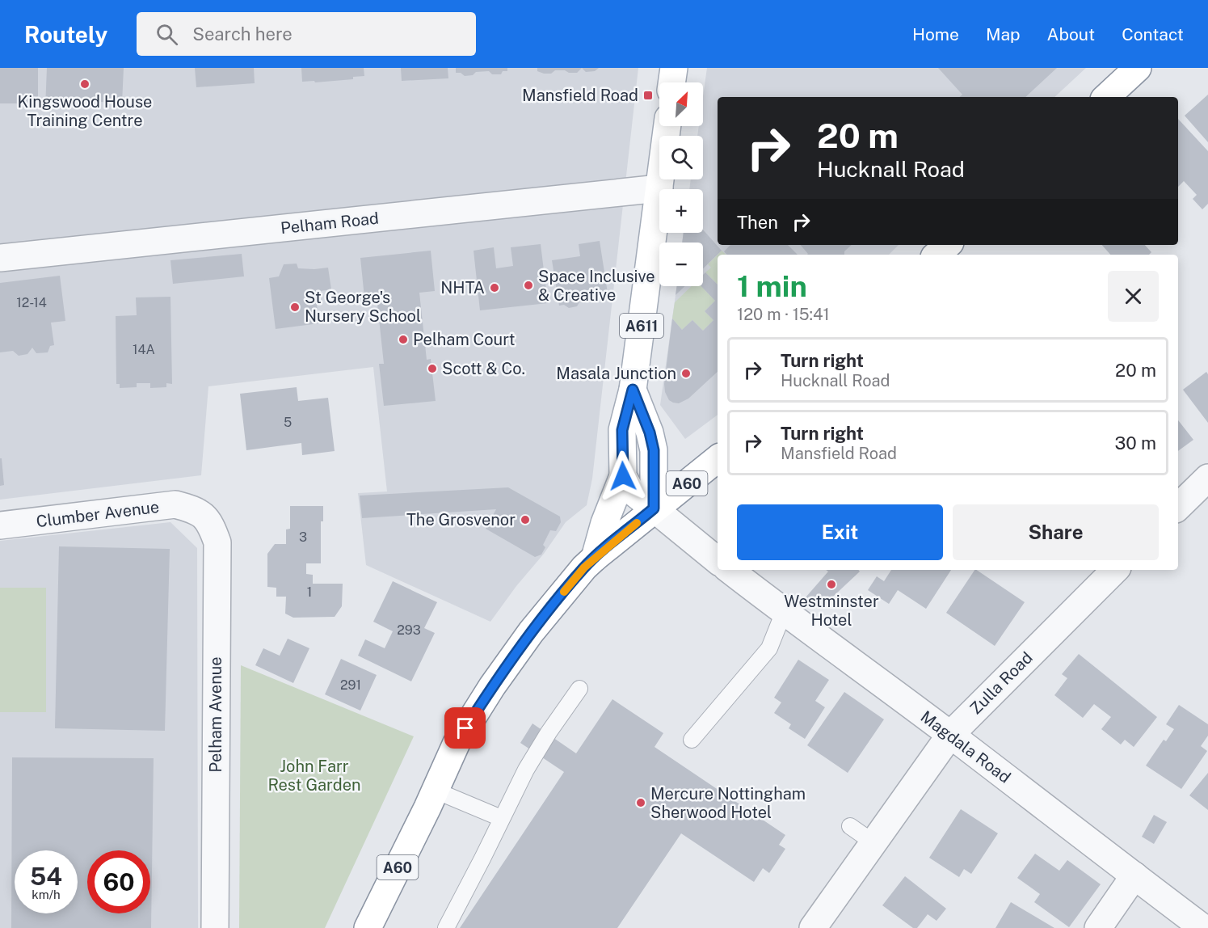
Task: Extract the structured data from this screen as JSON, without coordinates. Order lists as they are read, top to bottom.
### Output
{
  "streets": {
    "main road": ["A611", "A60"],
    "street": [
      "Pelham Road",
      "Clumber Avenue",
      "Zulla Road",
      "Pelham Avenue",
      "Magdala Road"
    ]
  },
  "crossings": [
    ["Pelham Road", "A611"],
    ["A611", "A60"],
    ["Clumber Avenue", "Pelham Avenue"],
    ["Zulla Road", "Magdala Road"]
  ],
  "parks": ["John Farr Rest Garden"],
  "places": {
    "other": [
      "Kingswood House Training Centre",
      "Space Inclusive & Creative",
      "NHTA",
      "St George's Nursery School",
      "Pelham Court",
      "Scott & Co.",
      "Masala Junction",
      "The Grosvenor",
      "Westminster Hotel",
      "Mercure Nottingham Sherwood Hotel"
    ],
    "transit": ["Mansfield Road"]
  },
  "house_numbers": [
    "12-14",
    "14A",
    "5",
    "3",
    "1",
    "293",
    "291"
  ],
  "north": "top right",
  "page": {
    "header": "Routely",
    "search": "Search here",
    "nav": [
      "Home",
      "Map",
      "About",
      "Contact"
    ],
    "map_buttons": ["+", "−"],
    "turn": ["20 m", "Hucknall Road"],
    "then": "Then",
    "heading": ["1 min", "120 m · 15:41"],
    "list": [
      {
        "name": "Turn right",
        "note": "Hucknall Road",
        "value": "20 m"
      },
      {
        "name": "Turn right",
        "note": "Mansfield Road",
        "value": "30 m"
      }
    ],
    "buttons": ["Exit", "Share"],
    "speed": "54 km/h",
    "limit": "60"
  }
}
